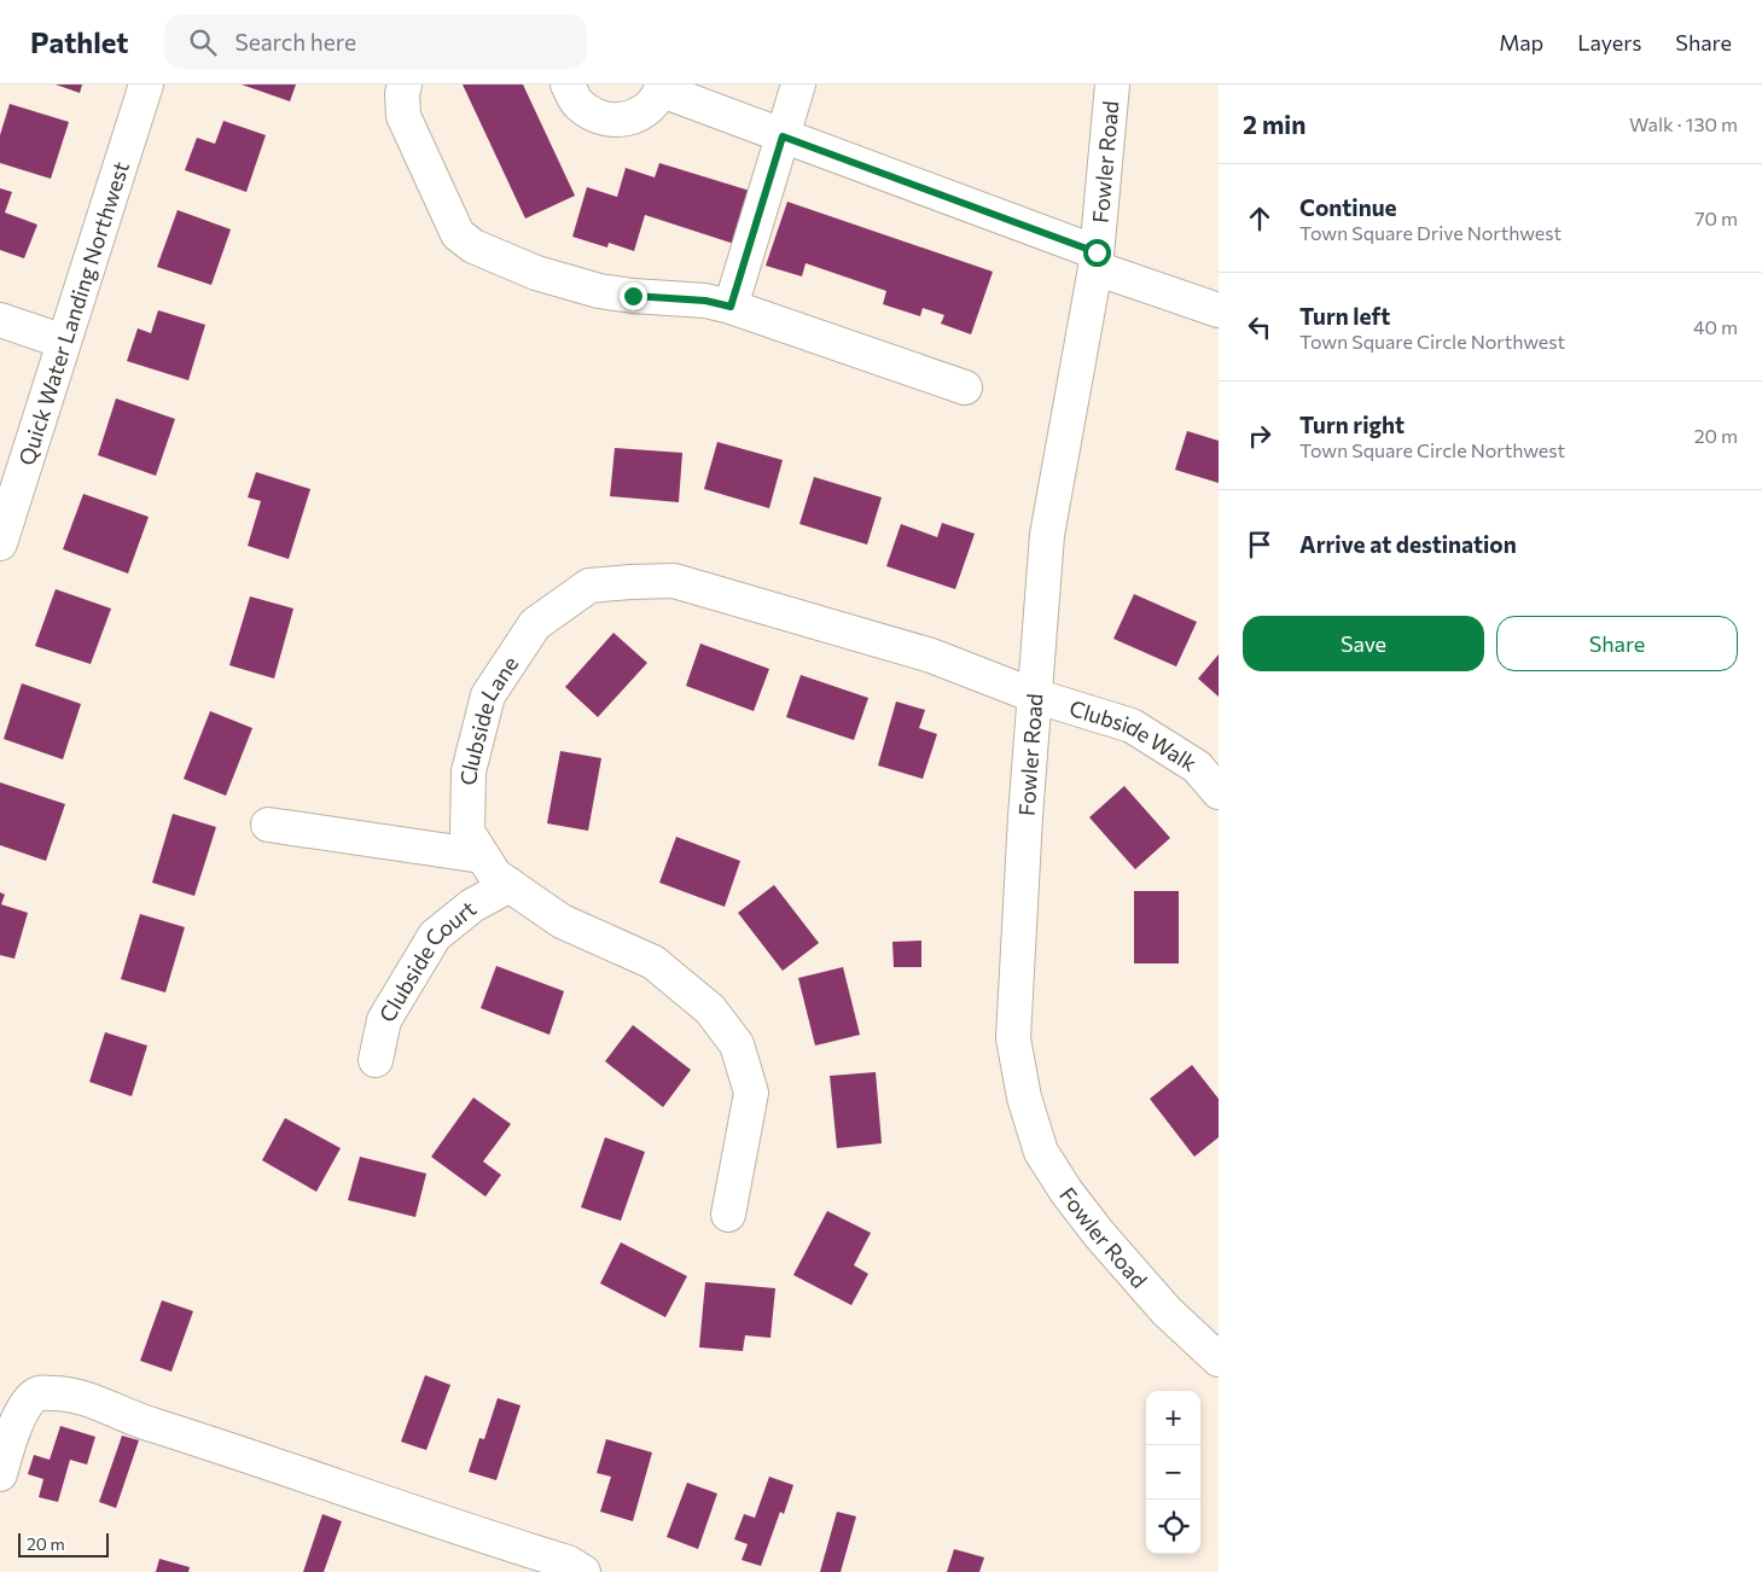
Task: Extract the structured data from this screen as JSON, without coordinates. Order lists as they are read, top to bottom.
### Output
{
  "streets": {
    "street": [
      "Fowler Road",
      "Quick Water Landing Northwest",
      "Clubside Lane",
      "Clubside Walk",
      "Clubside Court"
    ]
  },
  "crossings": [
    ["Fowler Road", "Clubside Lane"],
    ["Fowler Road", "Clubside Walk"],
    ["Clubside Lane", "Clubside Walk"],
    ["Clubside Lane", "Clubside Court"]
  ],
  "scale_bar": "20 m",
  "page": {
    "header": "Pathlet",
    "search": "Search here",
    "nav": ["Map", "Layers", "Share"],
    "heading": ["2 min", "Walk · 130 m"],
    "list": [
      ["Continue", "Town Square Drive Northwest", "70 m"],
      ["Turn left", "Town Square Circle Northwest", "40 m"],
      ["Turn right", "Town Square Circle Northwest", "20 m"],
      "Arrive at destination"
    ],
    "buttons": ["Save", "Share"],
    "map_buttons": ["+", "−"],
    "scale": "20 m"
  }
}
